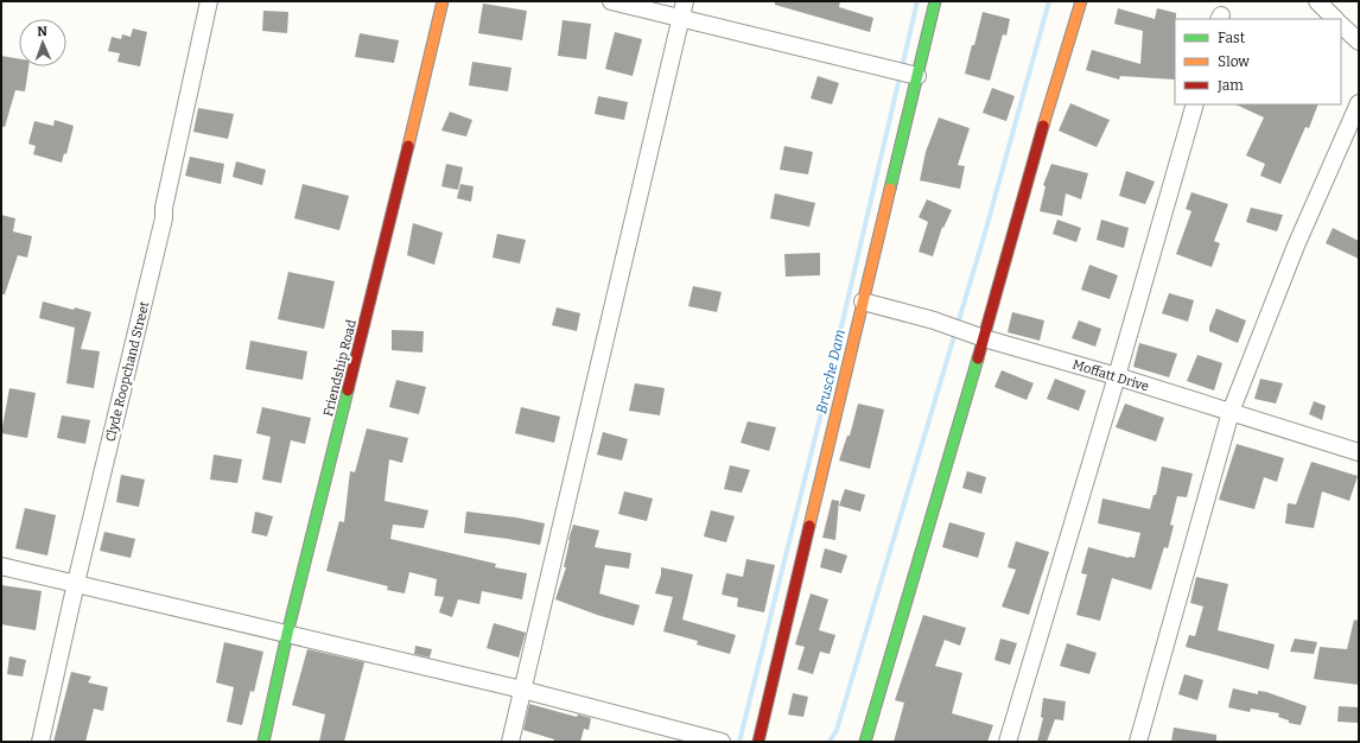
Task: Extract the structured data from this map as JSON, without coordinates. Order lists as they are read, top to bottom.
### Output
{
  "streets": {
    "street": ["Friendship Road", "Clyde Roopchand Street", "Moffatt Drive"]
  },
  "water": ["Brusche Dam"],
  "legend": ["Fast", "Slow", "Jam"],
  "north": "top"
}
